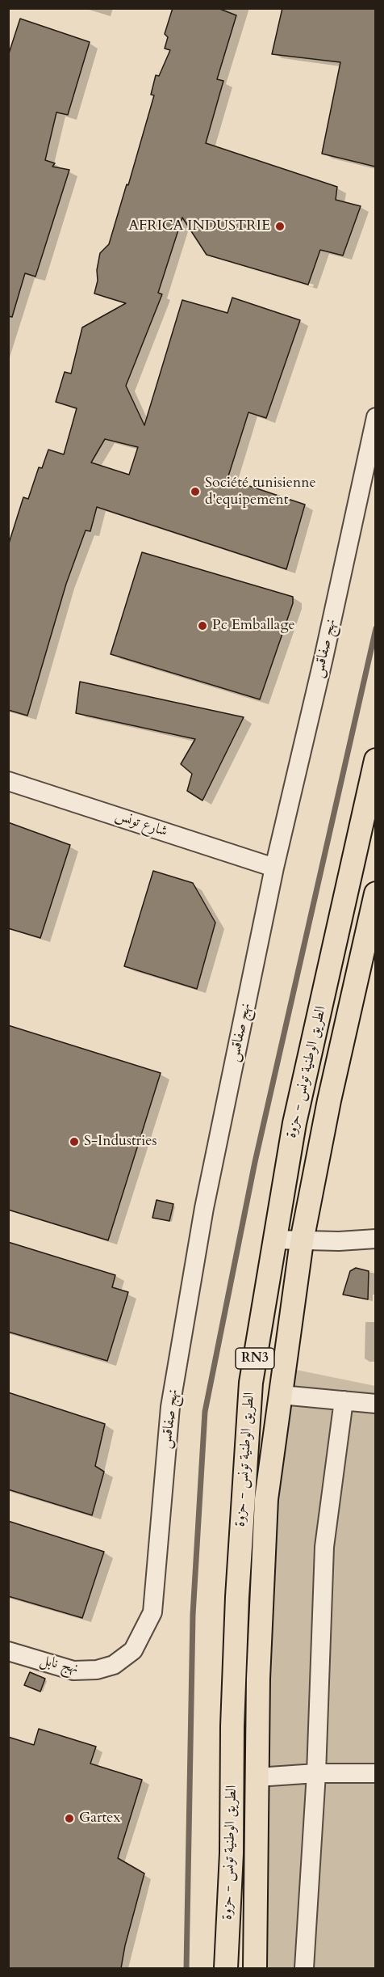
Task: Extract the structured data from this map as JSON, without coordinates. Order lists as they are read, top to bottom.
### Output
{
  "streets": {
    "main road": ["الطريق الوطنية تونس - حزوة", "RN3"],
    "street": ["نهج صفاقس", "شارع تونس", "نهج نابل"]
  },
  "crossings": [
    ["نهج صفاقس", "شارع تونس"],
    ["نهج صفاقس", "نهج نابل"]
  ],
  "places": [
    "AFRICA INDUSTRIE",
    "Société tunisienne d'equipement",
    "Pc Emballage",
    "S-Industries",
    "Gartex"
  ]
}
